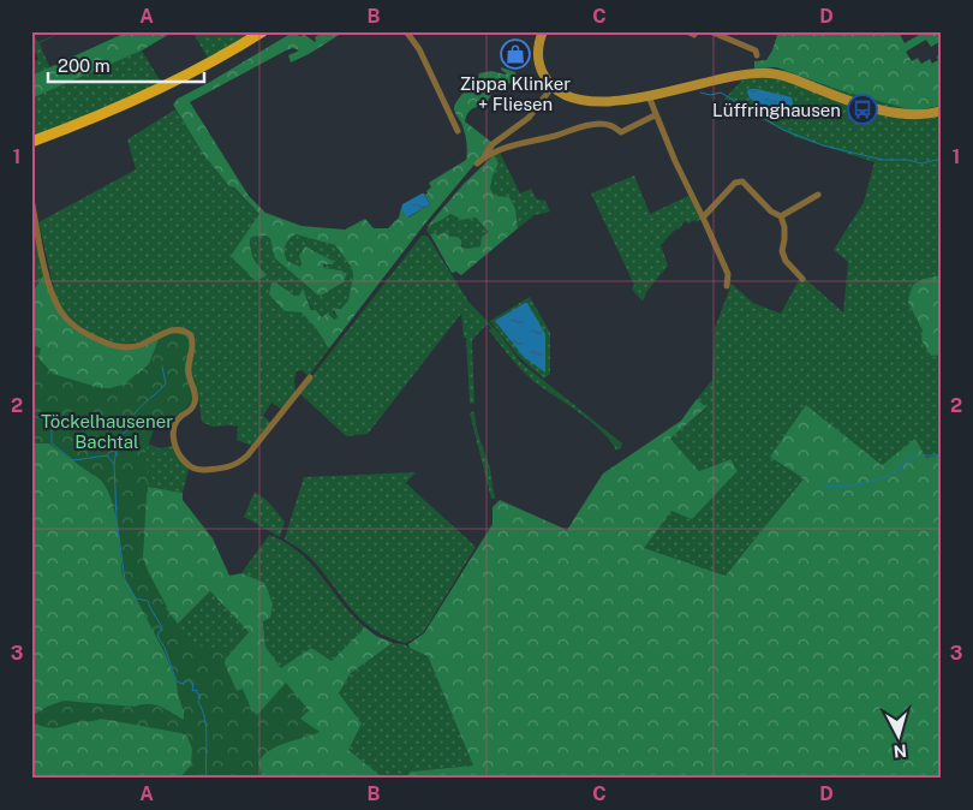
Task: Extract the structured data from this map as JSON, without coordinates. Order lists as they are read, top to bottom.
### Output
{
  "parks": ["Töckelhausener Bachtal"],
  "places": {
    "shop": ["Zippa Klinker + Fliesen"],
    "bus stop": ["Lüffringhausen"]
  },
  "scale_bar": "200 m",
  "north": "bottom",
  "grid": {
    "columns": [
      "A",
      "B",
      "C",
      "D"
    ],
    "rows": ["1", "2", "3"]
  }
}
